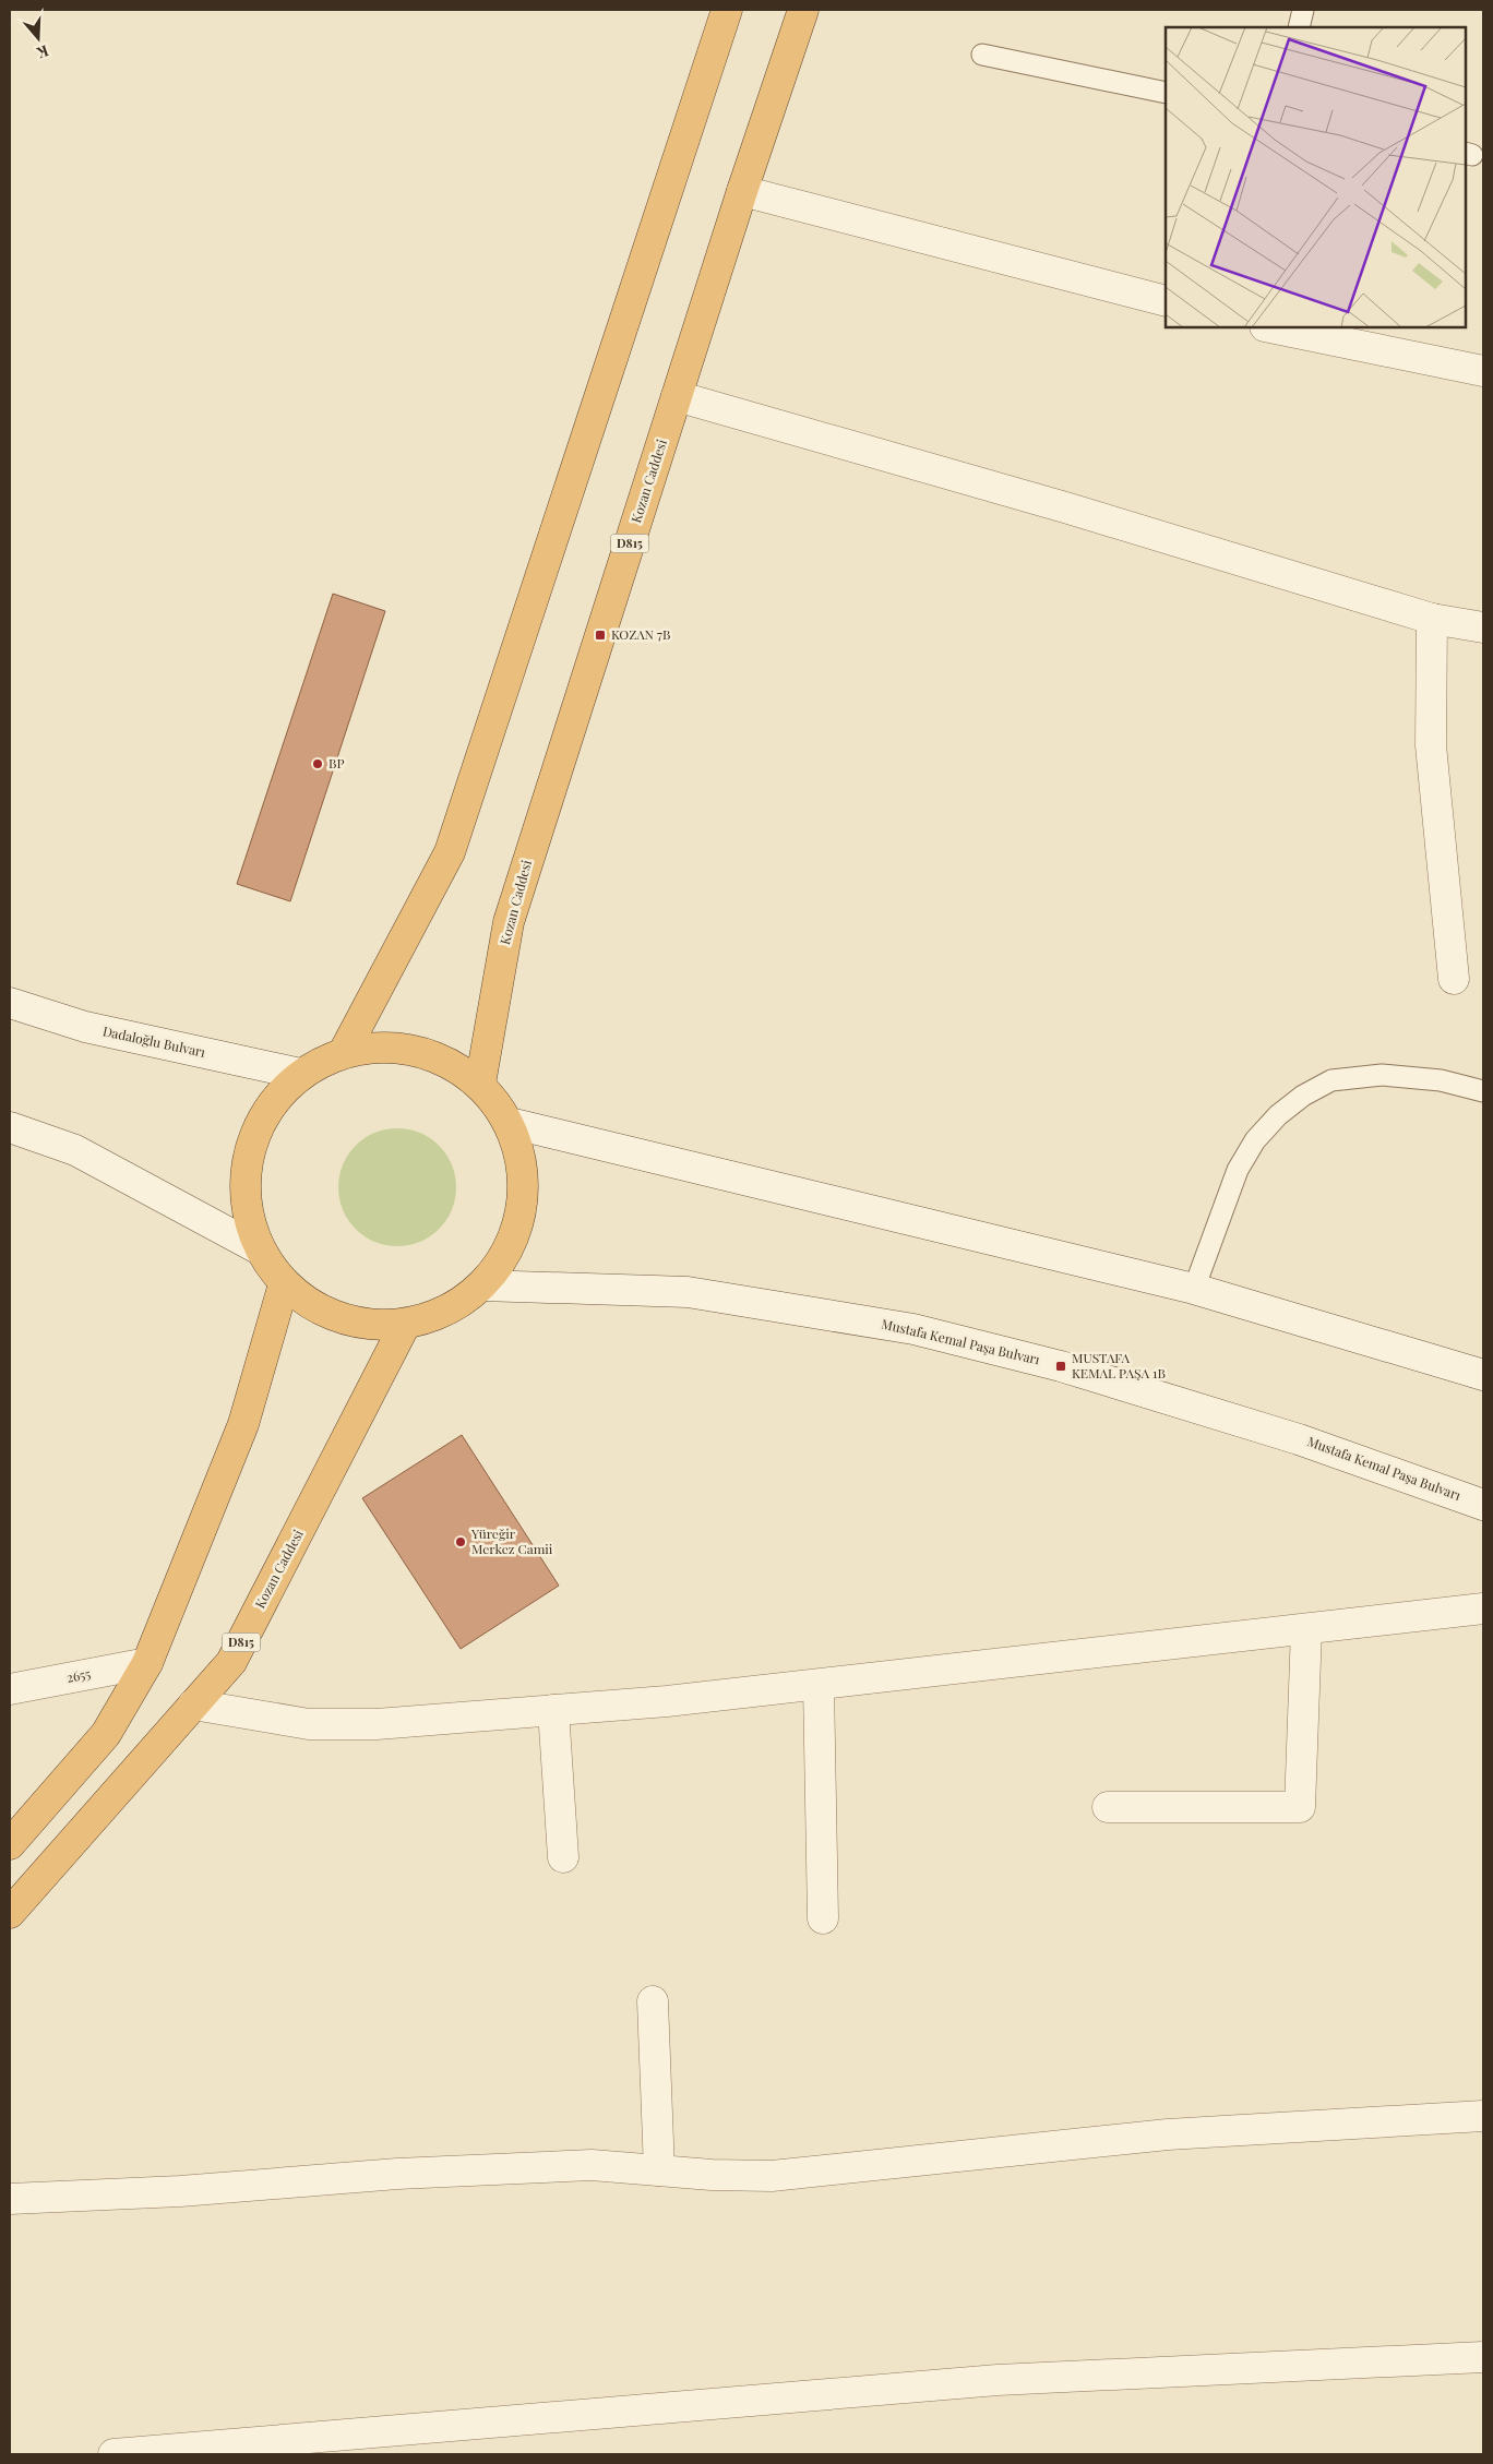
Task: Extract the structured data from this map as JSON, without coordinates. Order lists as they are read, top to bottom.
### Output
{
  "streets": {
    "highway": ["Kozan Caddesi", "D815"],
    "street": ["Dadaloğlu Bulvarı", "Mustafa Kemal Paşa Bulvarı", "2655"]
  },
  "places": {
    "transit": ["KOZAN 7B", "MUSTAFA KEMAL PAŞA 1B"],
    "other": ["BP", "Yüreğir Merkez Camii"]
  },
  "north": "bottom"
}
